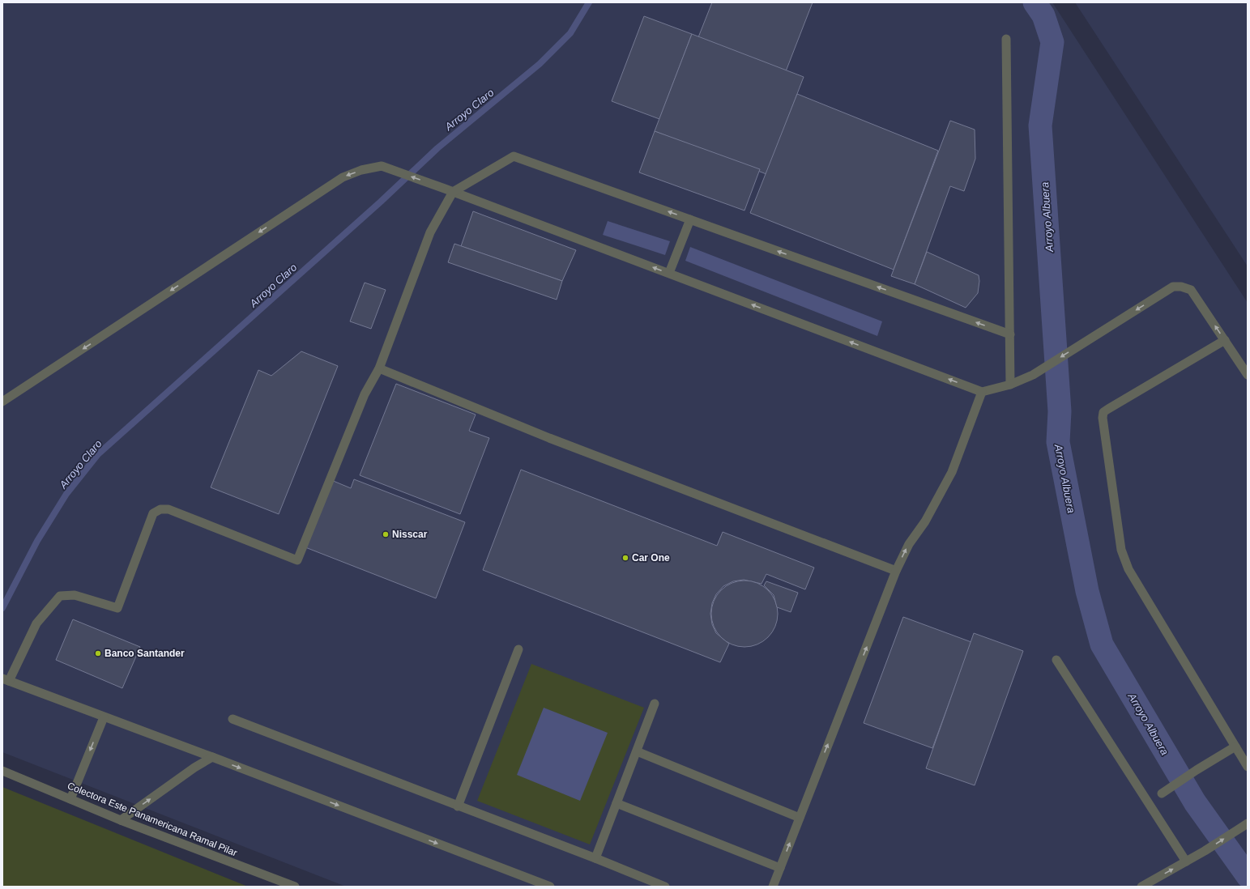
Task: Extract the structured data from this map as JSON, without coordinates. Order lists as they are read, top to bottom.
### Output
{
  "streets": {
    "street": ["Colectora Este Panamericana Ramal Pilar"]
  },
  "water": ["Arroyo Claro", "Arroyo Albuera"],
  "places": ["Nisscar", "Car One", "Banco Santander"]
}
